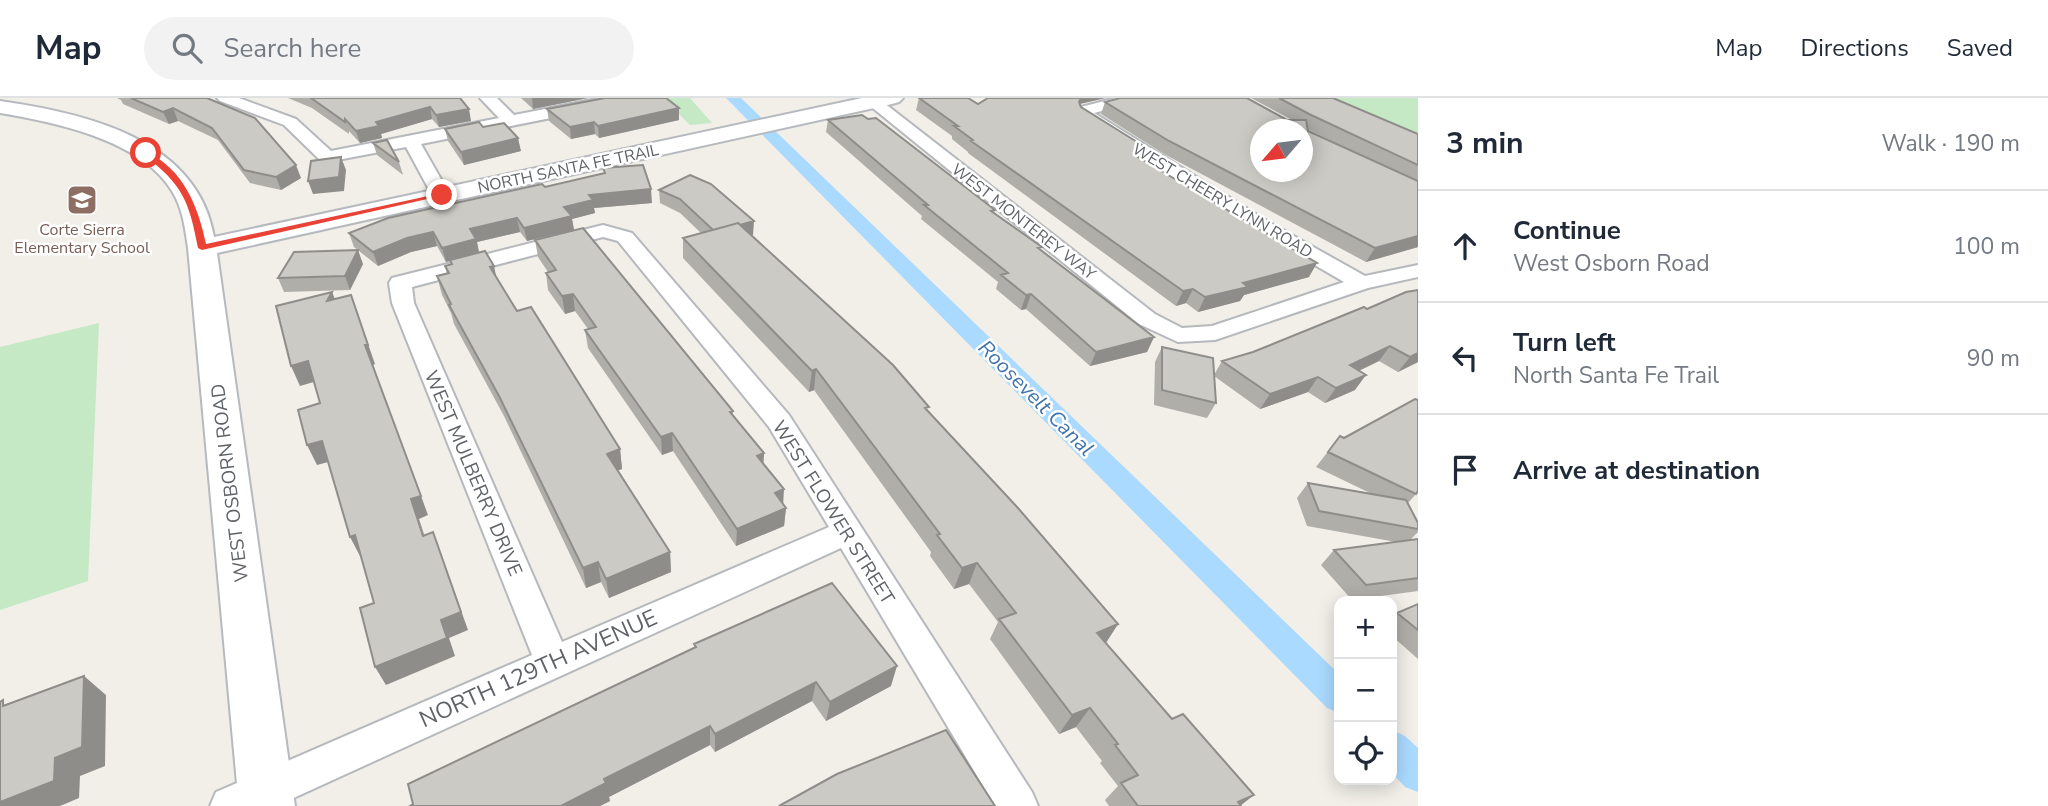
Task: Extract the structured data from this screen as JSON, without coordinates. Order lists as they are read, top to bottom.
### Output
{
  "streets": {
    "street": [
      "NORTH SANTA FE TRAIL",
      "WEST CHEERY LYNN ROAD",
      "WEST MONTEREY WAY",
      "WEST MULBERRY DRIVE",
      "WEST OSBORN ROAD",
      "WEST FLOWER STREET",
      "NORTH 129TH AVENUE"
    ]
  },
  "crossings": [
    ["NORTH SANTA FE TRAIL", "WEST MONTEREY WAY"],
    ["NORTH SANTA FE TRAIL", "WEST OSBORN ROAD"],
    ["WEST CHEERY LYNN ROAD", "WEST MONTEREY WAY"],
    ["WEST MULBERRY DRIVE", "WEST FLOWER STREET"],
    ["WEST MULBERRY DRIVE", "NORTH 129TH AVENUE"],
    ["WEST OSBORN ROAD", "NORTH 129TH AVENUE"],
    ["WEST FLOWER STREET", "NORTH 129TH AVENUE"]
  ],
  "water": ["Roosevelt Canal"],
  "places": {
    "school or university": ["Corte Sierra Elementary School"]
  },
  "north": "bottom left",
  "page": {
    "header": "Map",
    "search": "Search here",
    "nav": ["Map", "Directions", "Saved"],
    "heading": ["3 min", "Walk · 190 m"],
    "list": [
      ["Continue", "West Osborn Road", "100 m"],
      ["Turn left", "North Santa Fe Trail", "90 m"],
      "Arrive at destination"
    ],
    "map_buttons": ["+", "−"]
  }
}
